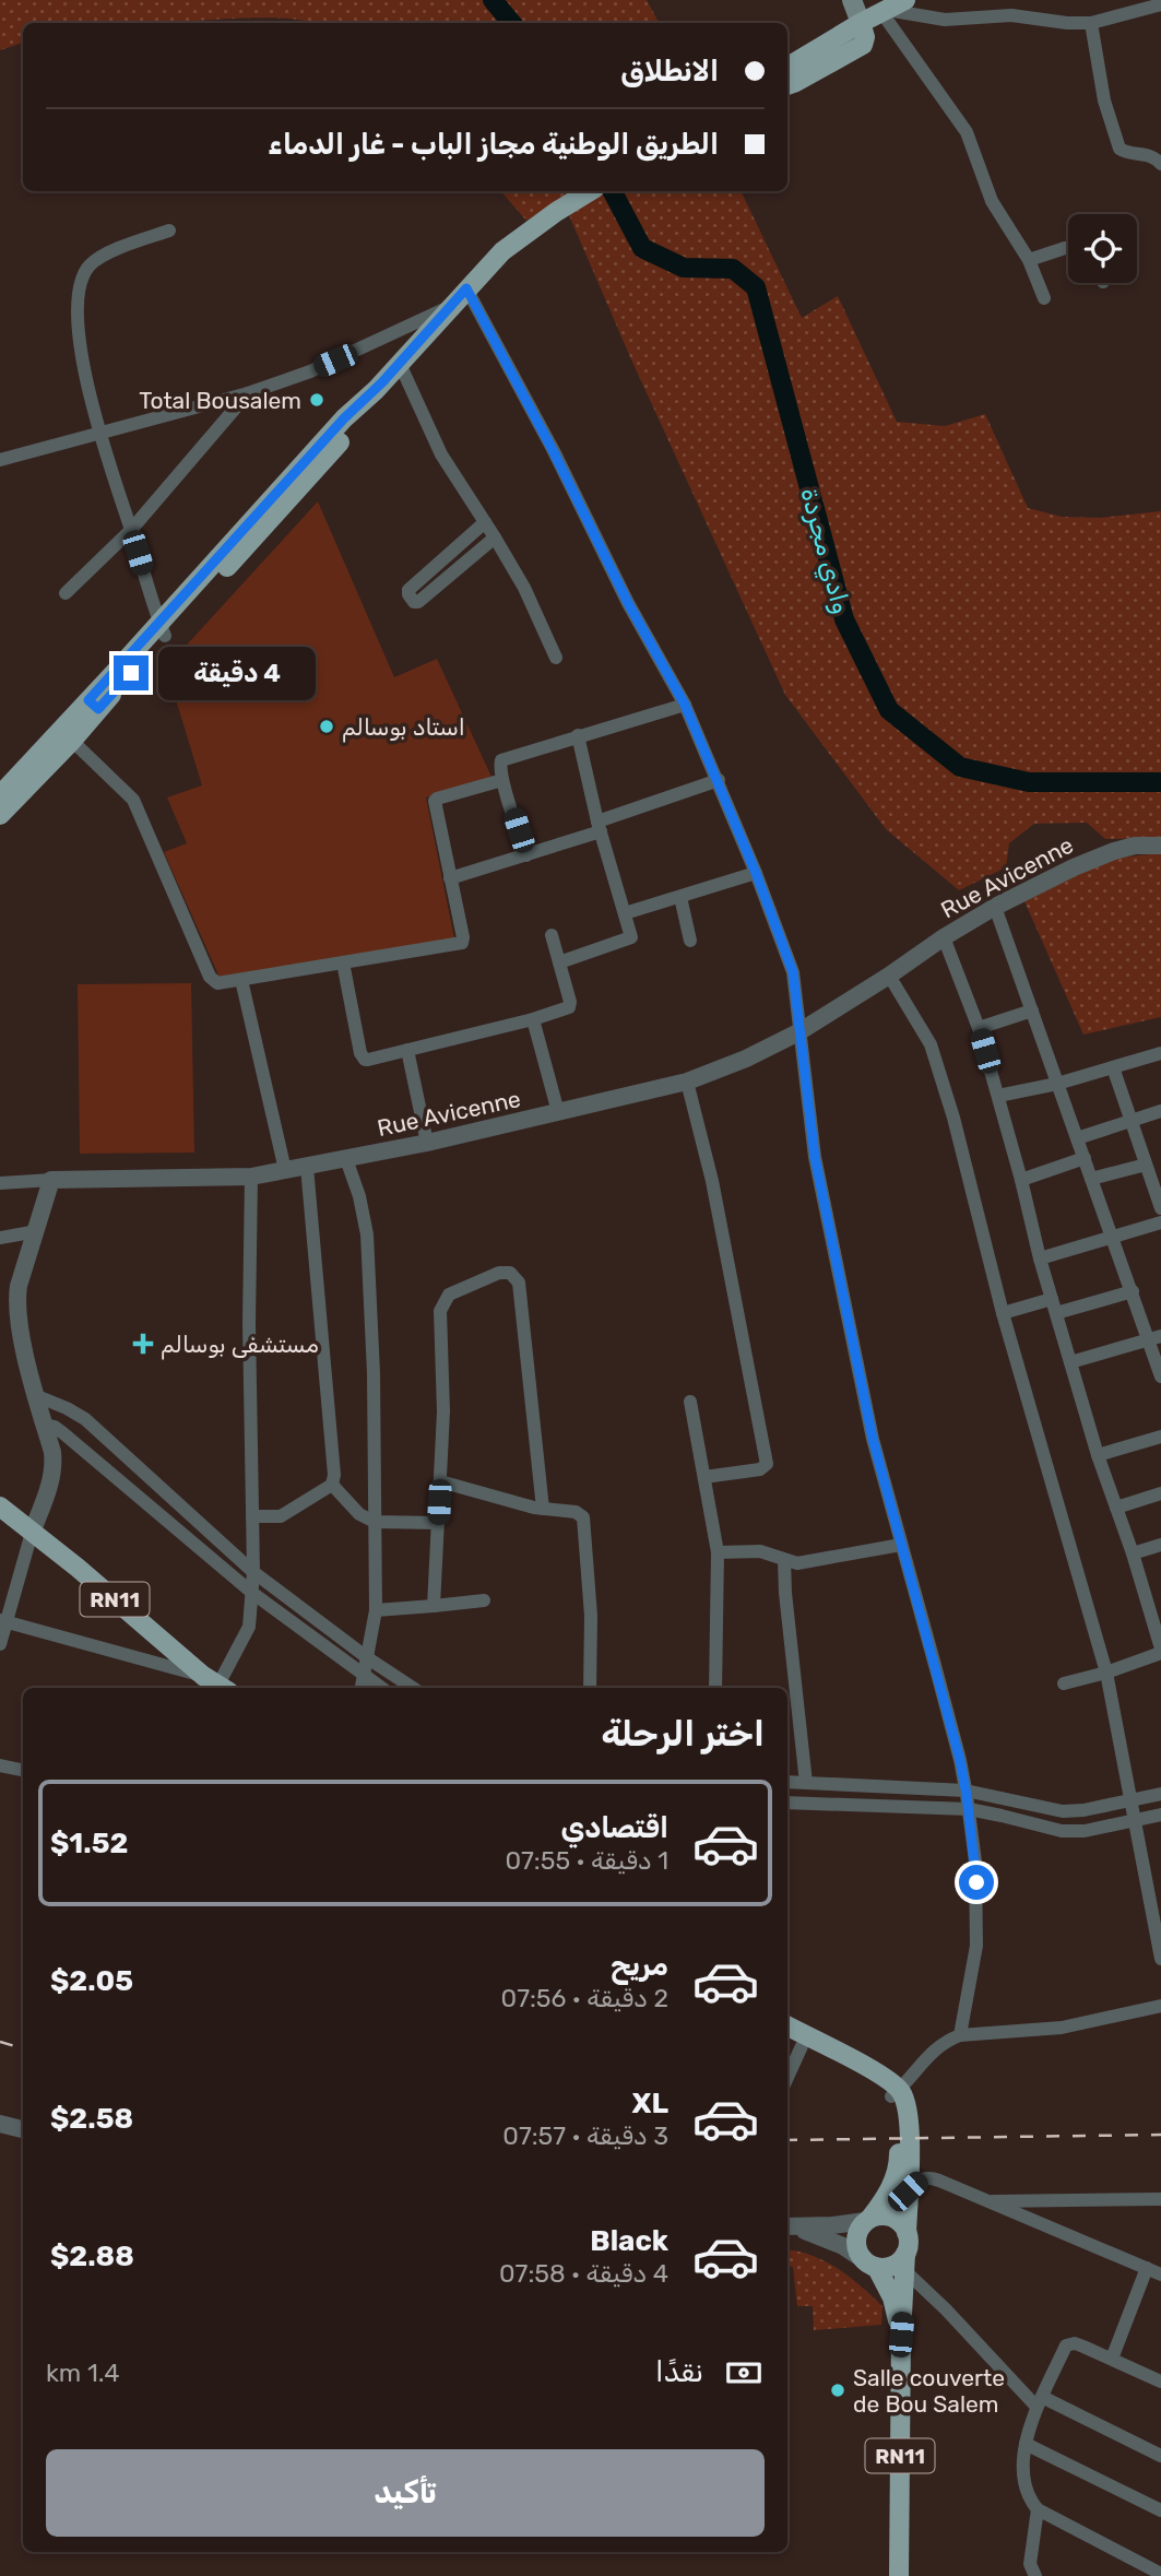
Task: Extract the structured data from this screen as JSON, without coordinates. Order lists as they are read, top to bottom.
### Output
{
  "streets": {
    "main road": ["RN11"],
    "street": ["Rue Avicenne"]
  },
  "water": ["وادي مجردة"],
  "places": {
    "other": ["Total Bousalem", "استاد بوسالم", "Salle couverte de Bou Salem"],
    "health": ["مستشفى بوسالم"]
  },
  "page": {
    "banner": ["الانطلاق", "الطريق الوطنية مجاز الباب - غار الدماء"],
    "bubble": "4 دقيقة",
    "heading": "اختر الرحلة",
    "list": [
      {
        "name": "اقتصادي",
        "note": "1 دقيقة · 07:55",
        "value": "$1.52"
      },
      {
        "name": "مريح",
        "note": "2 دقيقة · 07:56",
        "value": "$2.05"
      },
      {
        "name": "XL",
        "note": "3 دقيقة · 07:57",
        "value": "$2.58"
      },
      {
        "name": "Black",
        "note": "4 دقيقة · 07:58",
        "value": "$2.88"
      }
    ],
    "pay": ["نقدًا", "1.4 km"],
    "buttons": "تأكيد"
  }
}
